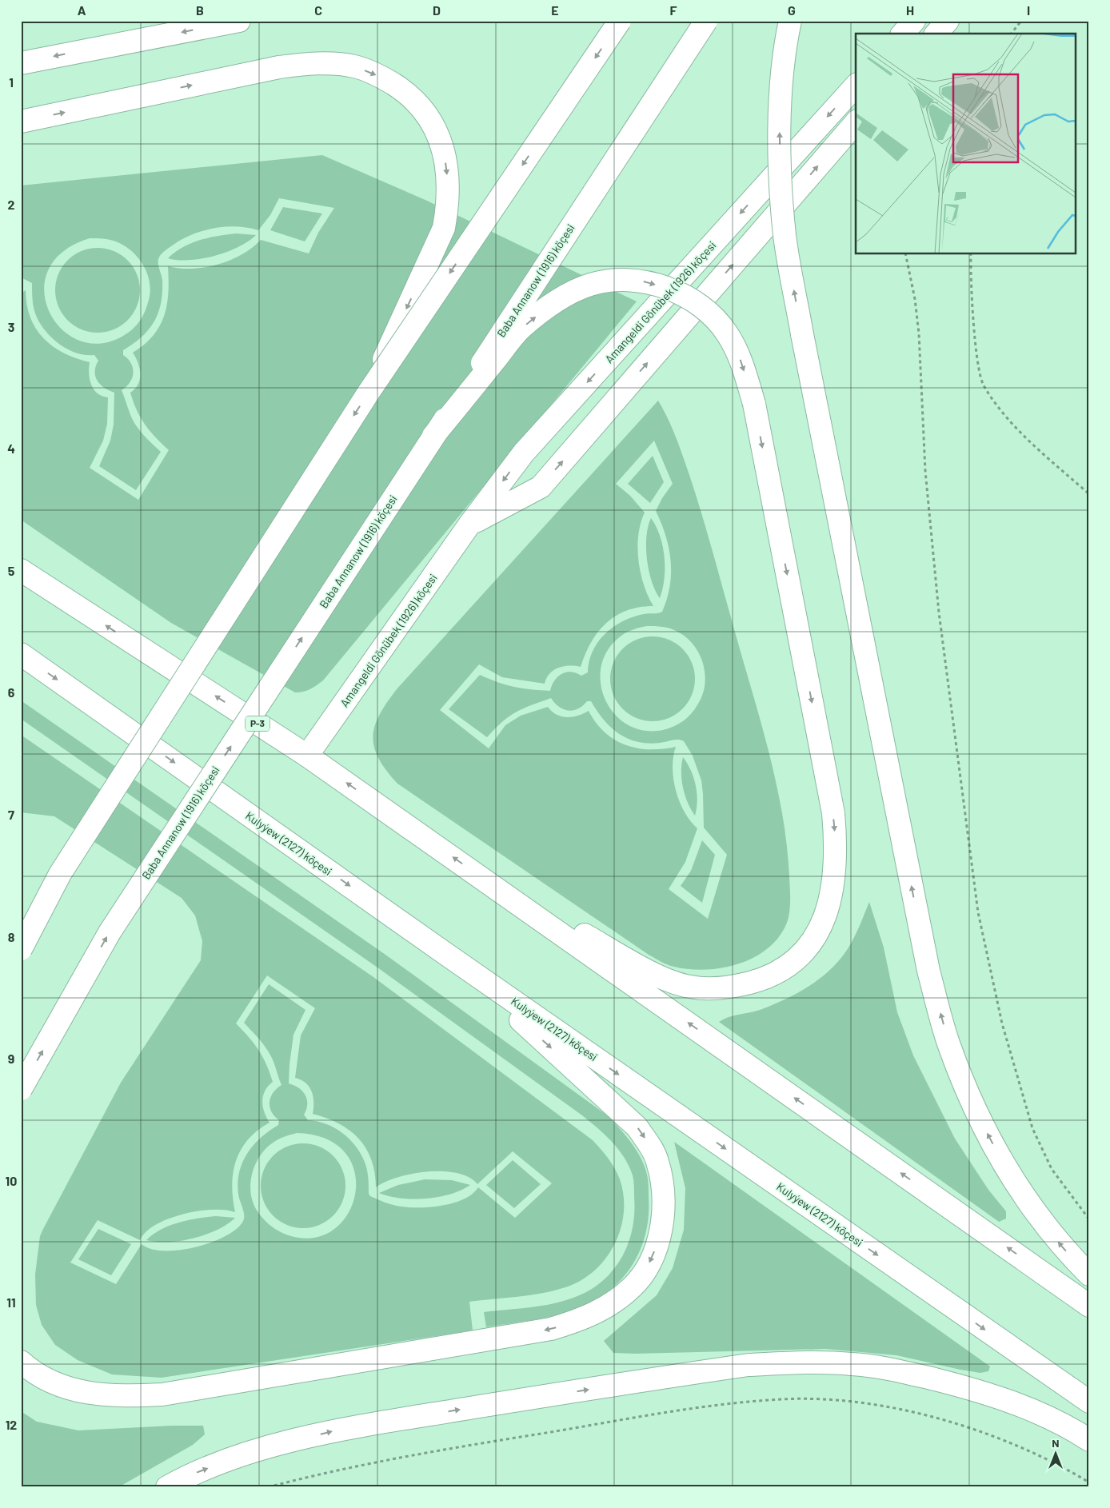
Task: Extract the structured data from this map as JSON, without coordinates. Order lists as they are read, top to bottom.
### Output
{
  "streets": {
    "main road": [
      "Baba Annanow (1916) köçesi",
      "Amangeldi Gönübek (1926) köçesi",
      "P-3",
      "Kulyýew (2127) köçesi"
    ]
  },
  "crossings": [
    ["Amangeldi Gönübek (1926) köçesi", "P-3"]
  ],
  "north": "top",
  "grid": {
    "columns": [
      "A",
      "B",
      "C",
      "D",
      "E",
      "F",
      "G",
      "H",
      "I"
    ],
    "rows": [
      "1",
      "2",
      "3",
      "4",
      "5",
      "6",
      "7",
      "8",
      "9",
      "10",
      "11",
      "12"
    ]
  }
}
